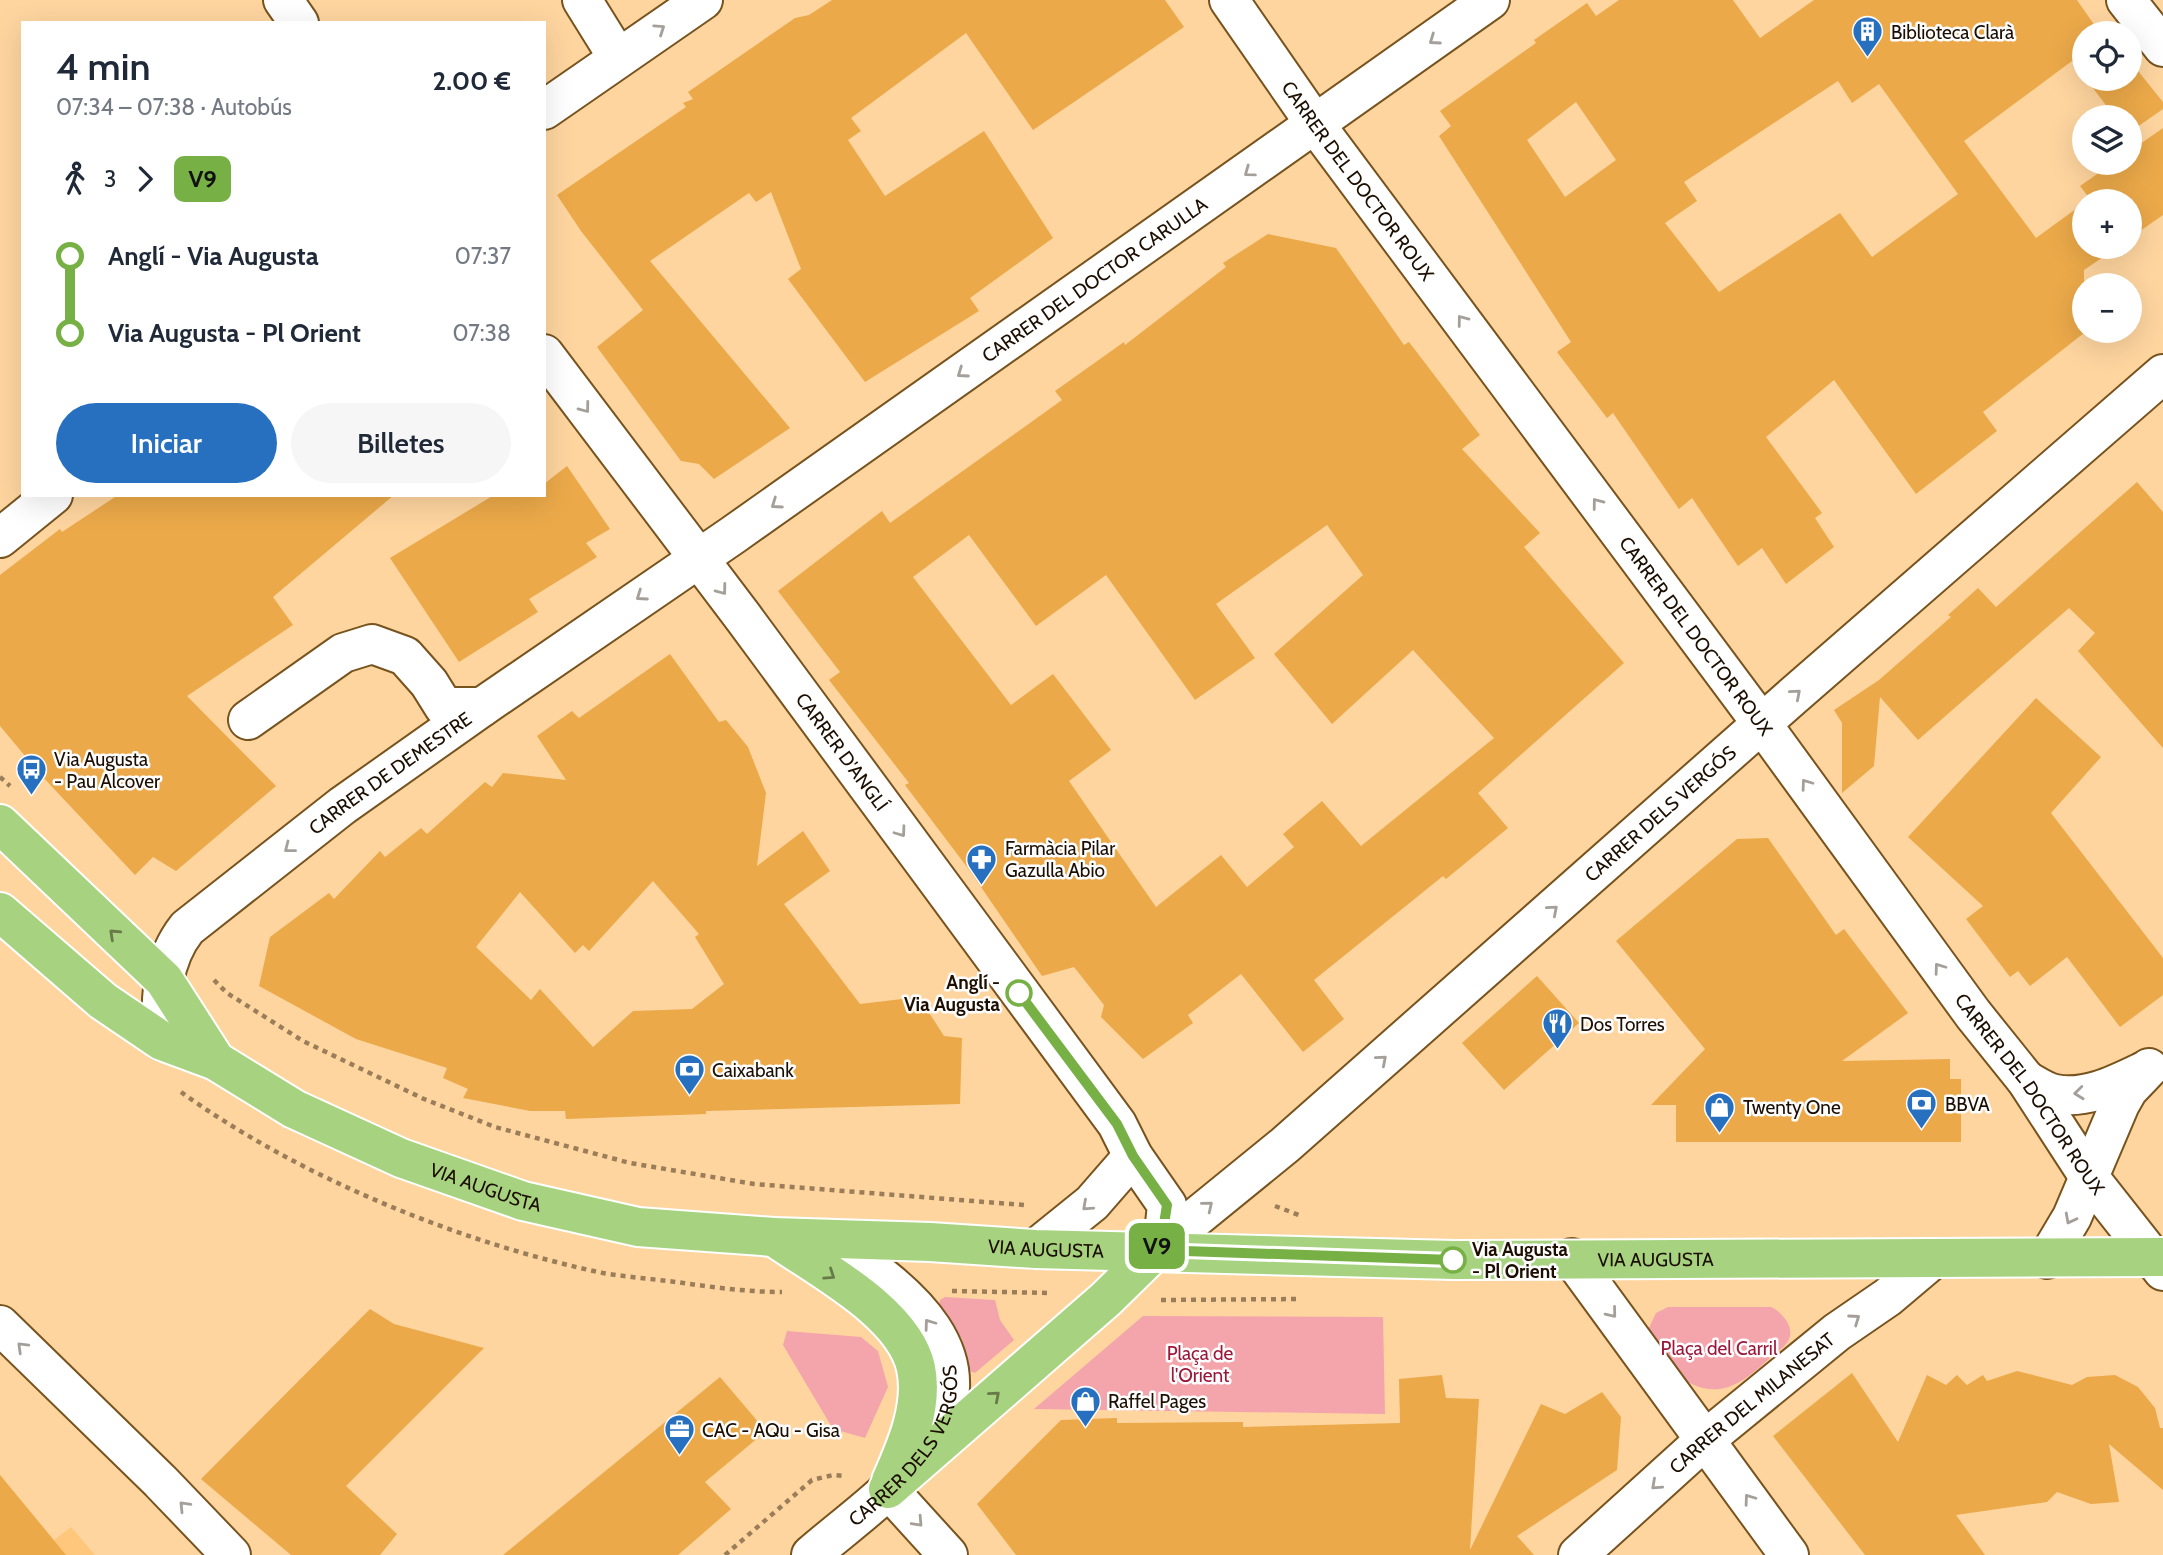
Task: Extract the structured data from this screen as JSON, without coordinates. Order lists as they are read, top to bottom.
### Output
{
  "streets": {
    "main road": ["VIA AUGUSTA"],
    "street": [
      "CARRER DEL DOCTOR ROUX",
      "CARRER DEL DOCTOR CARULLA",
      "CARRER D'ANGLÍ",
      "CARRER DE DEMESTRE",
      "CARRER DELS VERGÓS",
      "CARRER DEL MILANESAT"
    ]
  },
  "crossings": [
    ["CARRER DEL DOCTOR ROUX", "CARRER DEL DOCTOR CARULLA"],
    ["CARRER DEL DOCTOR ROUX", "CARRER DELS VERGÓS"],
    ["CARRER DEL DOCTOR ROUX", "VIA AUGUSTA"],
    ["CARRER DEL DOCTOR CARULLA", "CARRER D'ANGLÍ"],
    ["CARRER DEL DOCTOR CARULLA", "CARRER DE DEMESTRE"],
    ["CARRER D'ANGLÍ", "CARRER DE DEMESTRE"],
    ["CARRER D'ANGLÍ", "CARRER DELS VERGÓS"],
    ["CARRER D'ANGLÍ", "VIA AUGUSTA"],
    ["CARRER DE DEMESTRE", "VIA AUGUSTA"],
    ["CARRER DELS VERGÓS", "VIA AUGUSTA"],
    ["VIA AUGUSTA", "CARRER DEL MILANESAT"]
  ],
  "one_way": [
    "CARRER DEL DOCTOR ROUX",
    "CARRER DEL DOCTOR CARULLA",
    "CARRER D'ANGLÍ",
    "CARRER DE DEMESTRE",
    "CARRER DELS VERGÓS"
  ],
  "parks": ["Plaça del Carril", "Plaça de l'Orient"],
  "places": {
    "building": ["Biblioteca Clarà"],
    "bus stop": ["Via Augusta - Pau Alcover"],
    "pharmacy": ["Farmàcia Pilar Gazulla Abio"],
    "other": ["Anglí - Via Augusta", "Via Augusta - Pl Orient"],
    "restaurant": ["Dos Torres"],
    "bank": ["Caixabank", "BBVA"],
    "shop": ["Twenty One", "Raffel Pages"],
    "office": ["CAC - AQu - Gisa"]
  },
  "lines": ["bus line V9"],
  "page": {
    "on_map": "V9",
    "map_buttons": ["+", "−"],
    "heading": ["4 min", "07:34 – 07:38 · Autobús", "2.00 €"],
    "legs": ["3", "V9"],
    "list": [
      {
        "name": "Anglí - Via Augusta",
        "value": "07:37"
      },
      {
        "name": "Via Augusta - Pl Orient",
        "value": "07:38"
      }
    ],
    "buttons": ["Iniciar", "Billetes"]
  }
}
